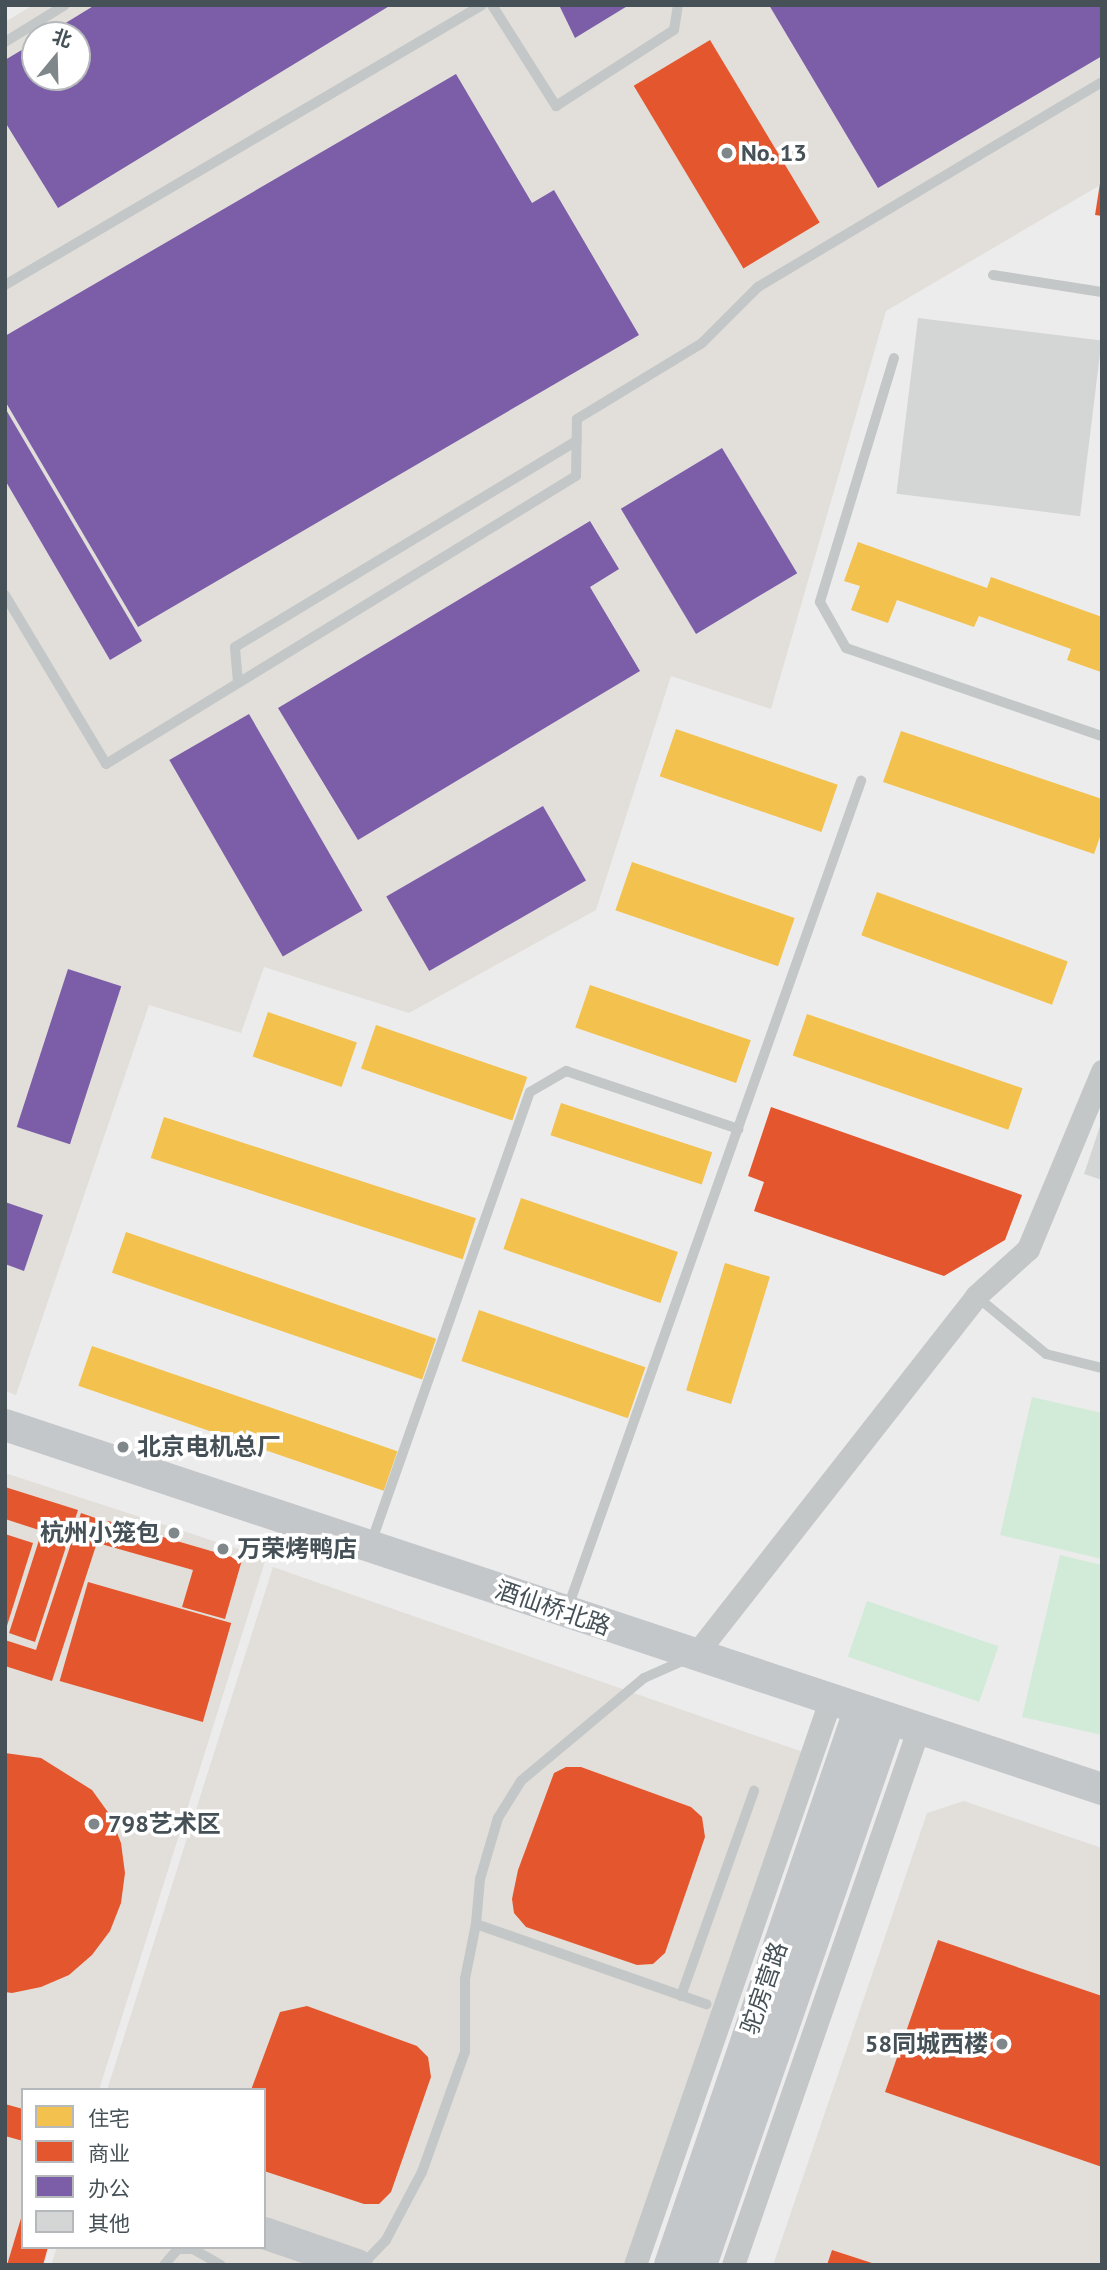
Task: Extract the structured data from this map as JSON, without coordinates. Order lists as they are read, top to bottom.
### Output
{
  "streets": {
    "street": ["酒仙桥北路", "驼房营路"]
  },
  "crossings": [
    ["酒仙桥北路", "驼房营路"]
  ],
  "places": [
    "No. 13",
    "北京电机总厂",
    "杭州小笼包",
    "万荣烤鸭店",
    "798艺术区",
    "58同城西楼"
  ],
  "legend": [
    "住宅",
    "商业",
    "办公",
    "其他"
  ],
  "north": "top"
}
